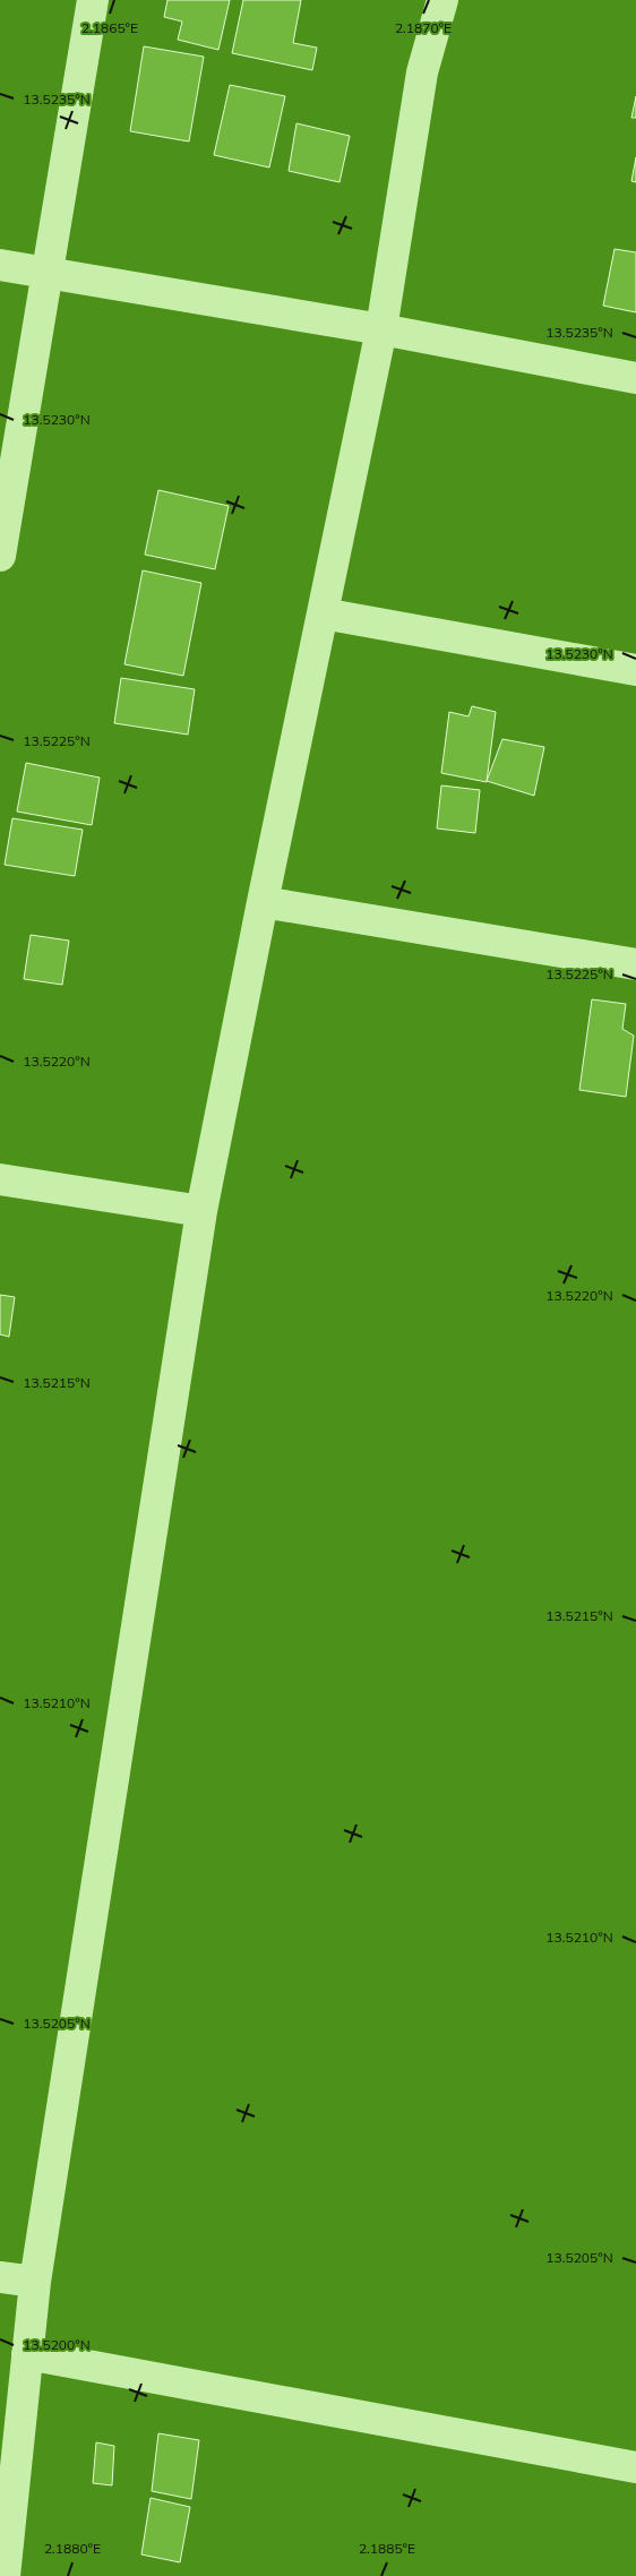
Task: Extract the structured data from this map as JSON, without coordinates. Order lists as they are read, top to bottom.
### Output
{
  "coordinates": [
    "2.1865°E",
    "2.1870°E",
    "13.5235°N",
    "13.5230°N",
    "13.5225°N",
    "13.5220°N",
    "13.5215°N",
    "13.5210°N",
    "13.5205°N",
    "13.5200°N",
    "2.1880°E",
    "2.1885°E"
  ]
}
